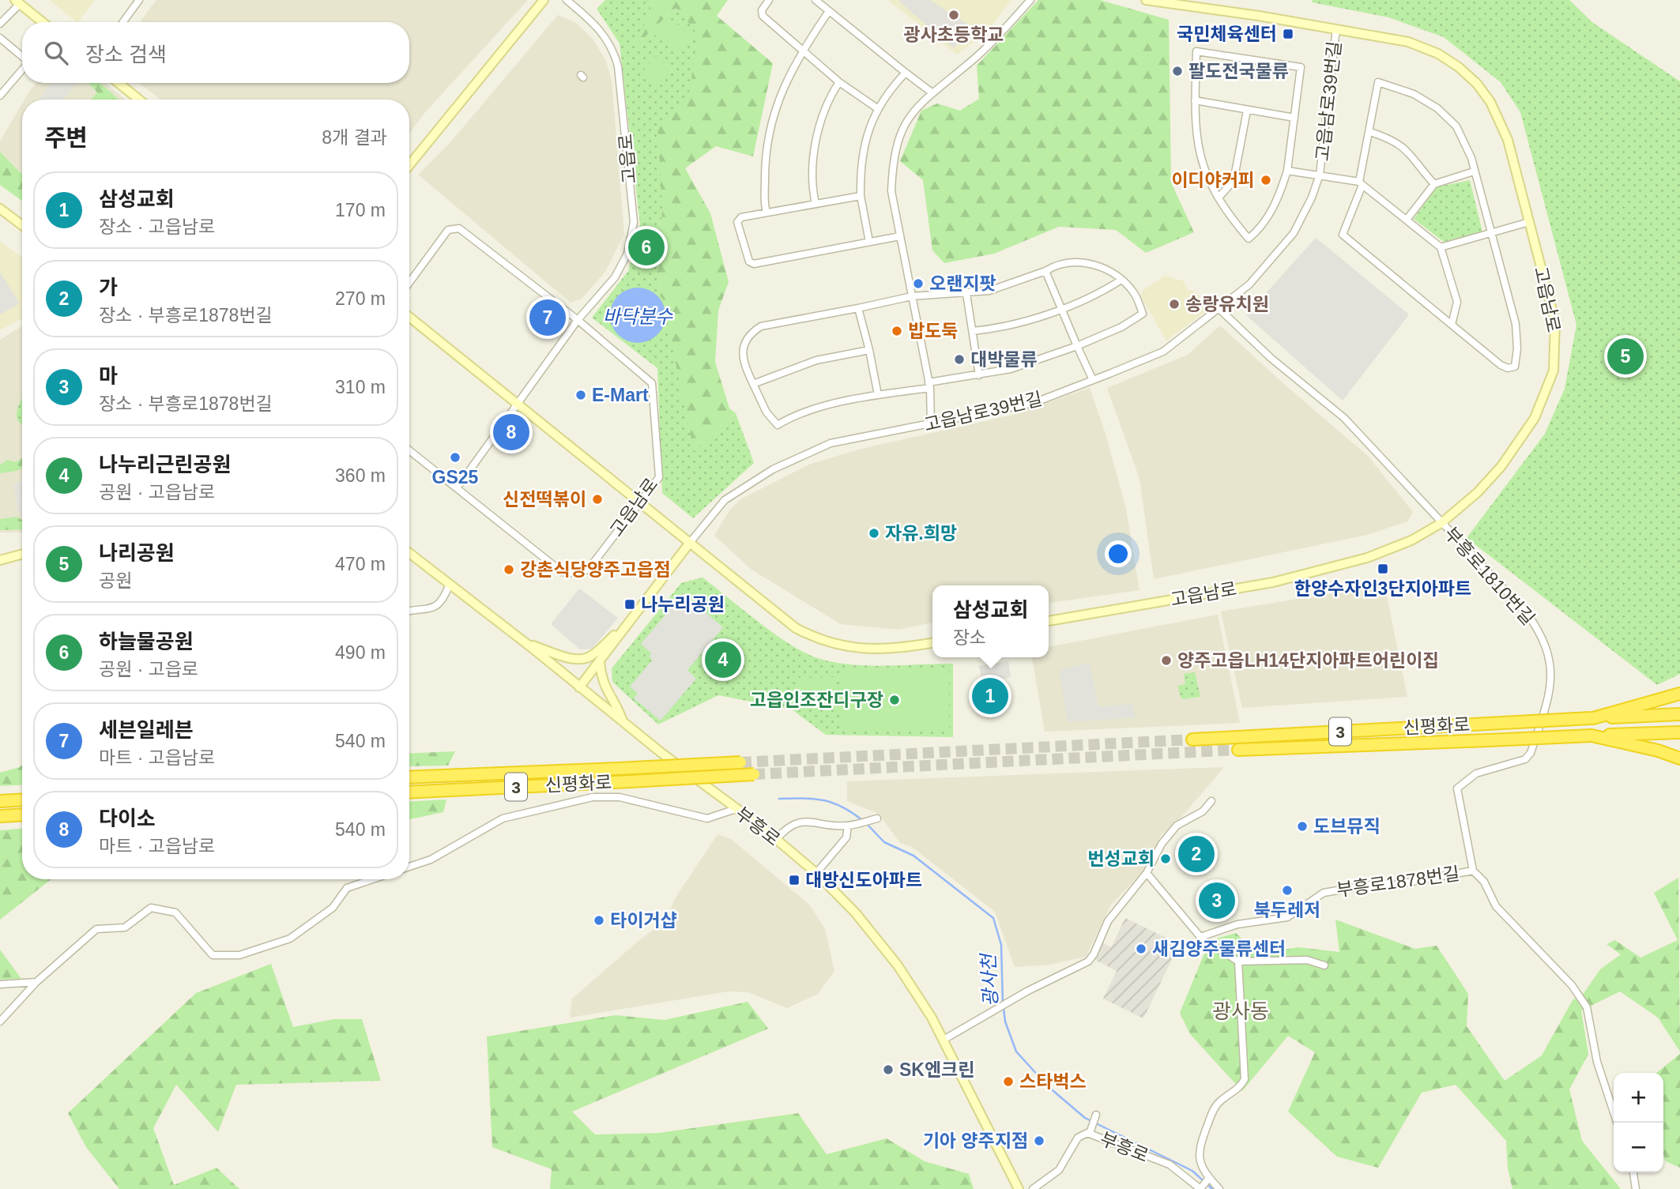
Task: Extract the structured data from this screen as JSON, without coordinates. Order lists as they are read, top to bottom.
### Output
{
  "streets": {
    "highway": ["신평화로", "3"],
    "street": [
      "고읍남로39번길",
      "고읍로",
      "고읍남로",
      "부흥로1810번길",
      "부흥로",
      "부흥로1878번길"
    ]
  },
  "crossings": [
    ["고읍남로39번길", "고읍남로"],
    ["고읍로", "고읍남로"],
    ["고읍남로", "부흥로1810번길"],
    ["부흥로1810번길", "부흥로1878번길"]
  ],
  "districts": ["광사동"],
  "water": ["바닥분수", "광사천"],
  "places": {
    "other": [
      "광사초등학교",
      "팔도전국물류",
      "이디야커피",
      "오랜지팟",
      "송랑유치원",
      "밥도둑",
      "대박물류",
      "E-Mart",
      "GS25",
      "신전떡볶이",
      "자유.희망",
      "강촌식당양주고읍점",
      "양주고읍LH14단지아파트어린이집",
      "고읍인조잔디구장",
      "도브뮤직",
      "번성교회",
      "북두레저",
      "타이거샵",
      "새김양주물류센터",
      "SK엔크린",
      "스타벅스",
      "기아 양주지점"
    ],
    "transit": [
      "국민체육센터",
      "한양수자인3단지아파트",
      "나누리공원",
      "대방신도아파트"
    ]
  },
  "page": {
    "search": "장소 검색",
    "heading": ["주변", "8개 결과"],
    "list": [
      {
        "mark": "1",
        "name": "삼성교회",
        "note": "장소 · 고읍남로",
        "value": "170 m"
      },
      {
        "mark": "2",
        "name": "가",
        "note": "장소 · 부흥로1878번길",
        "value": "270 m"
      },
      {
        "mark": "3",
        "name": "마",
        "note": "장소 · 부흥로1878번길",
        "value": "310 m"
      },
      {
        "mark": "4",
        "name": "나누리근린공원",
        "note": "공원 · 고읍남로",
        "value": "360 m"
      },
      {
        "mark": "5",
        "name": "나리공원",
        "note": "공원",
        "value": "470 m"
      },
      {
        "mark": "6",
        "name": "하늘물공원",
        "note": "공원 · 고읍로",
        "value": "490 m"
      },
      {
        "mark": "7",
        "name": "세븐일레븐",
        "note": "마트 · 고읍남로",
        "value": "540 m"
      },
      {
        "mark": "8",
        "name": "다이소",
        "note": "마트 · 고읍남로",
        "value": "540 m"
      }
    ],
    "pins": [
      "6",
      "7",
      "5",
      "8",
      "4",
      "1",
      "2",
      "3"
    ],
    "popup": ["삼성교회", "장소"],
    "map_buttons": ["+", "−"]
  }
}
